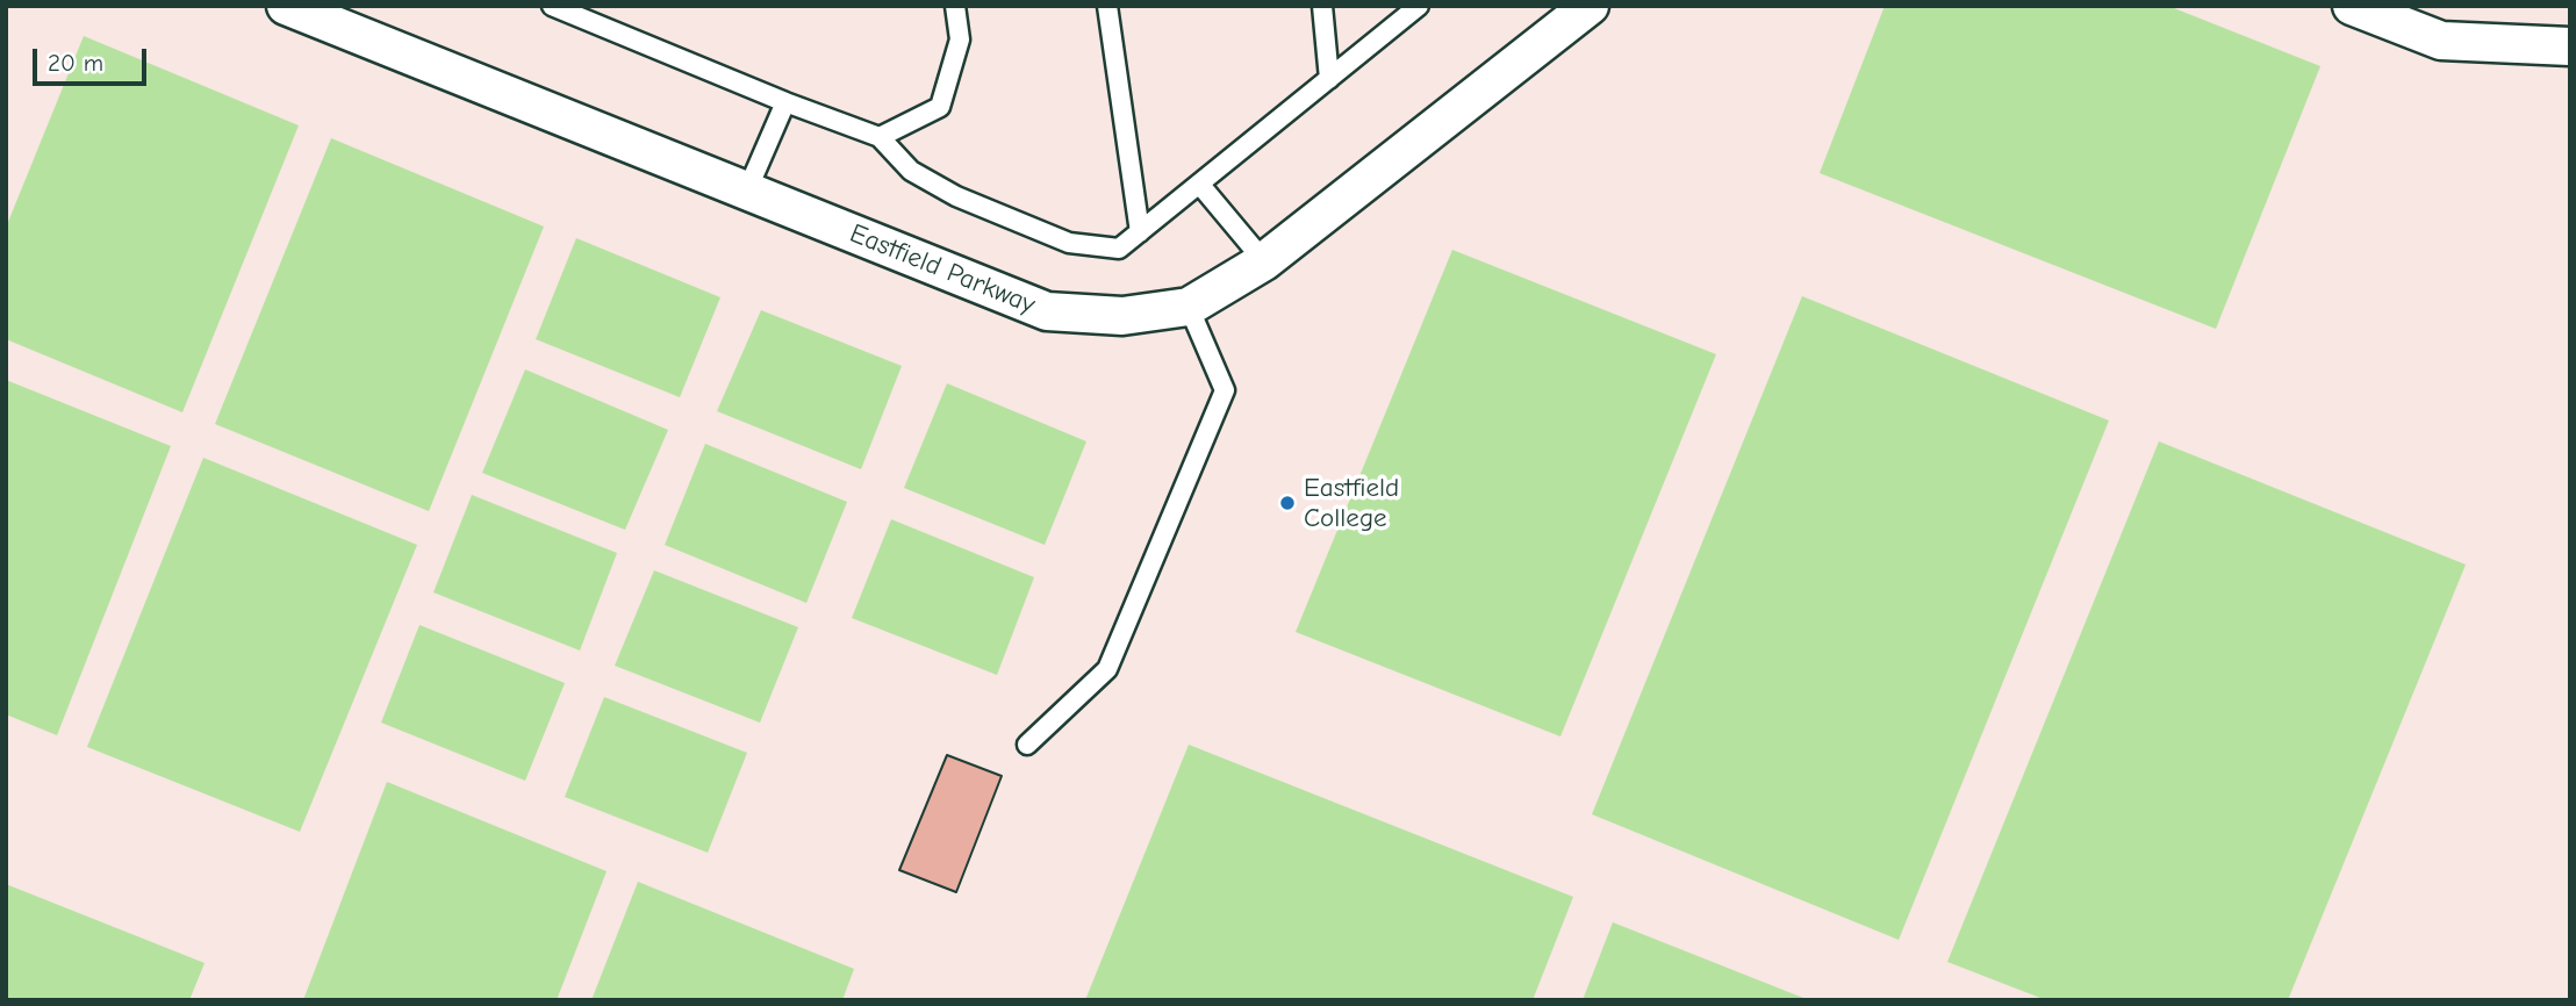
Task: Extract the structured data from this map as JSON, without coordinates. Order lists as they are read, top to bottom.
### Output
{
  "streets": {
    "street": ["Eastfield Parkway"]
  },
  "places": ["Eastfield College"],
  "scale_bar": "20 m"
}
